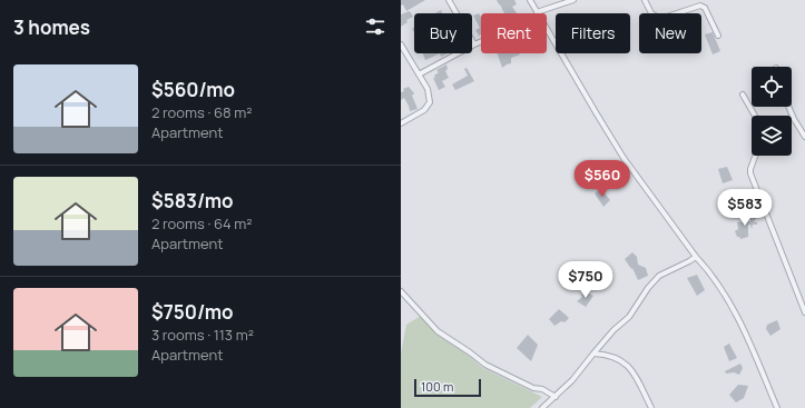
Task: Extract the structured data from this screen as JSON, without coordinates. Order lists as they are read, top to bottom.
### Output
{
  "scale_bar": "100 m",
  "page": {
    "heading": "3 homes",
    "chip": [
      "Buy",
      "Rent",
      "Filters",
      "New"
    ],
    "list": [
      {
        "name": "$560/mo",
        "note": "2 rooms · 68 m² · Apartment"
      },
      {
        "name": "$583/mo",
        "note": "2 rooms · 64 m² · Apartment"
      },
      {
        "name": "$750/mo",
        "note": "3 rooms · 113 m² · Apartment"
      }
    ],
    "price": ["$560", "$583", "$750"],
    "scale": "100 m"
  }
}
